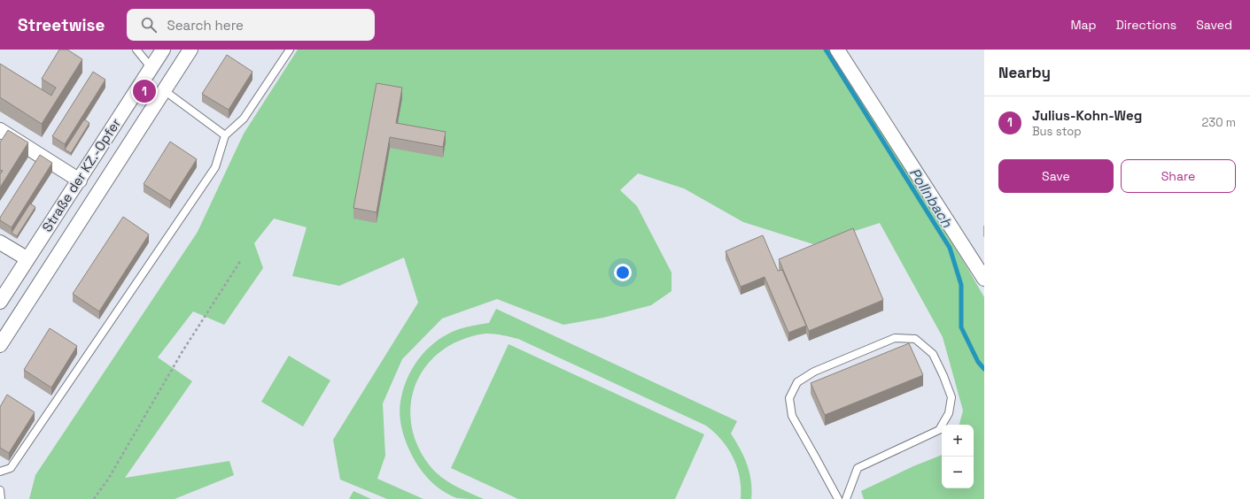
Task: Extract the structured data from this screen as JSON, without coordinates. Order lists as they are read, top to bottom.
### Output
{
  "streets": {
    "street": ["Straße der KZ.-Opfer"]
  },
  "water": ["Pollnbach"],
  "page": {
    "header": "Streetwise",
    "search": "Search here",
    "nav": ["Map", "Directions", "Saved"],
    "heading": "Nearby",
    "pins": "1",
    "list": [
      {
        "mark": "1",
        "name": "Julius-Kohn-Weg",
        "note": "Bus stop",
        "value": "230 m"
      }
    ],
    "buttons": ["Save", "Share"],
    "map_buttons": ["+", "−"]
  }
}
